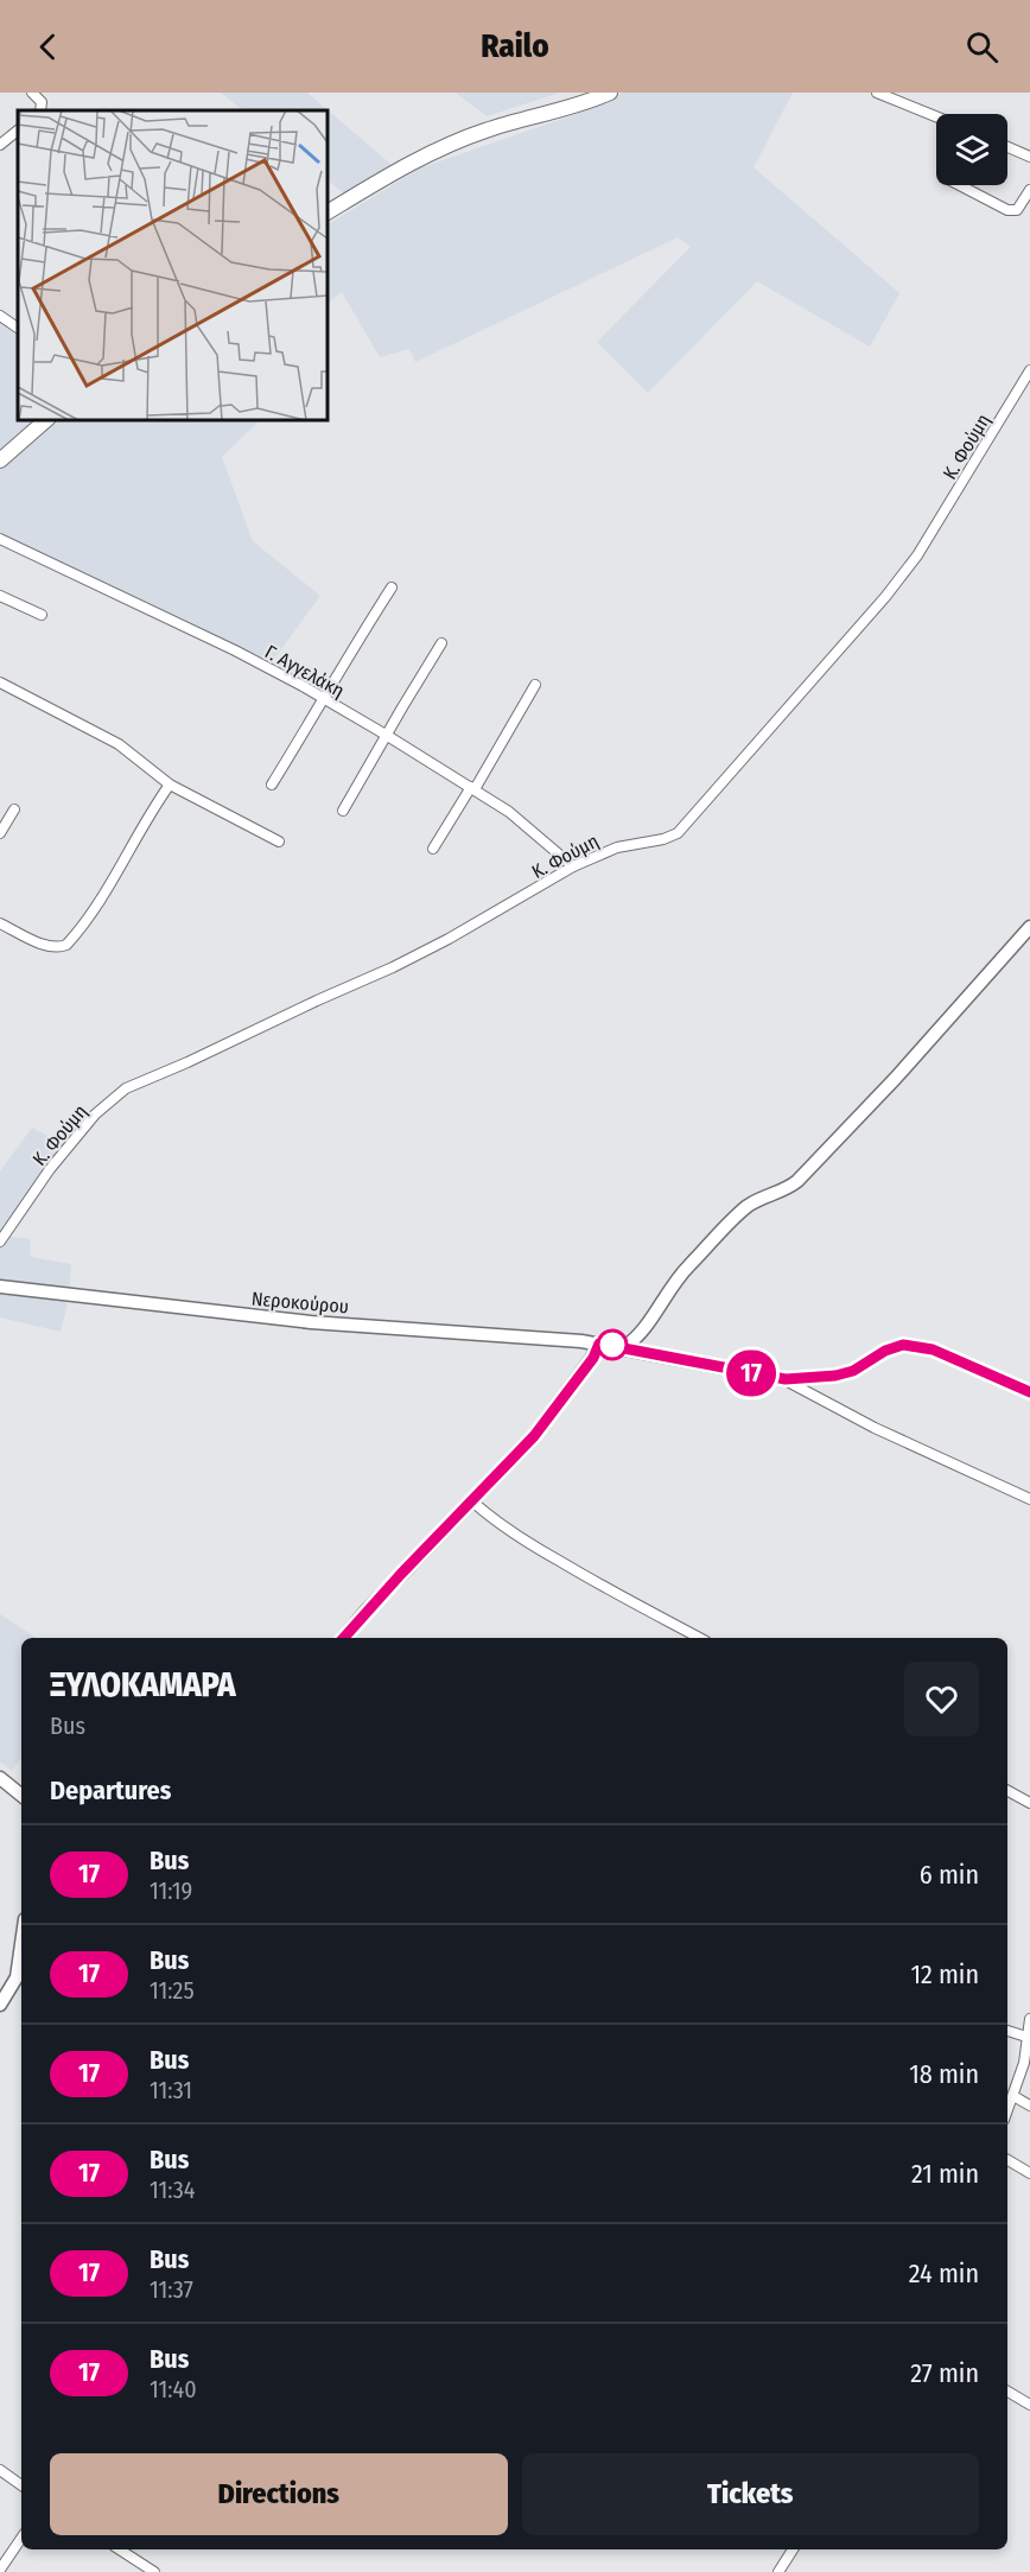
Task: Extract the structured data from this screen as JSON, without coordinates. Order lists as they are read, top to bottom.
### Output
{
  "streets": {
    "main road": ["Νεροκούρου"],
    "street": ["Κ. Φούμη", "Γ. Αγγελάκη"]
  },
  "crossings": [
    ["Κ. Φούμη", "Γ. Αγγελάκη"]
  ],
  "lines": ["bus line 17"],
  "page": {
    "header": "Railo",
    "on_map": "17",
    "heading": [
      ["ΞΥΛΟΚΑΜΑΡΑ", "Bus"],
      "Departures"
    ],
    "list": [
      {
        "mark": "17",
        "name": "Bus",
        "note": "11:19",
        "value": "6 min"
      },
      {
        "mark": "17",
        "name": "Bus",
        "note": "11:25",
        "value": "12 min"
      },
      {
        "mark": "17",
        "name": "Bus",
        "note": "11:31",
        "value": "18 min"
      },
      {
        "mark": "17",
        "name": "Bus",
        "note": "11:34",
        "value": "21 min"
      },
      {
        "mark": "17",
        "name": "Bus",
        "note": "11:37",
        "value": "24 min"
      },
      {
        "mark": "17",
        "name": "Bus",
        "note": "11:40",
        "value": "27 min"
      }
    ],
    "buttons": ["Directions", "Tickets"]
  }
}
